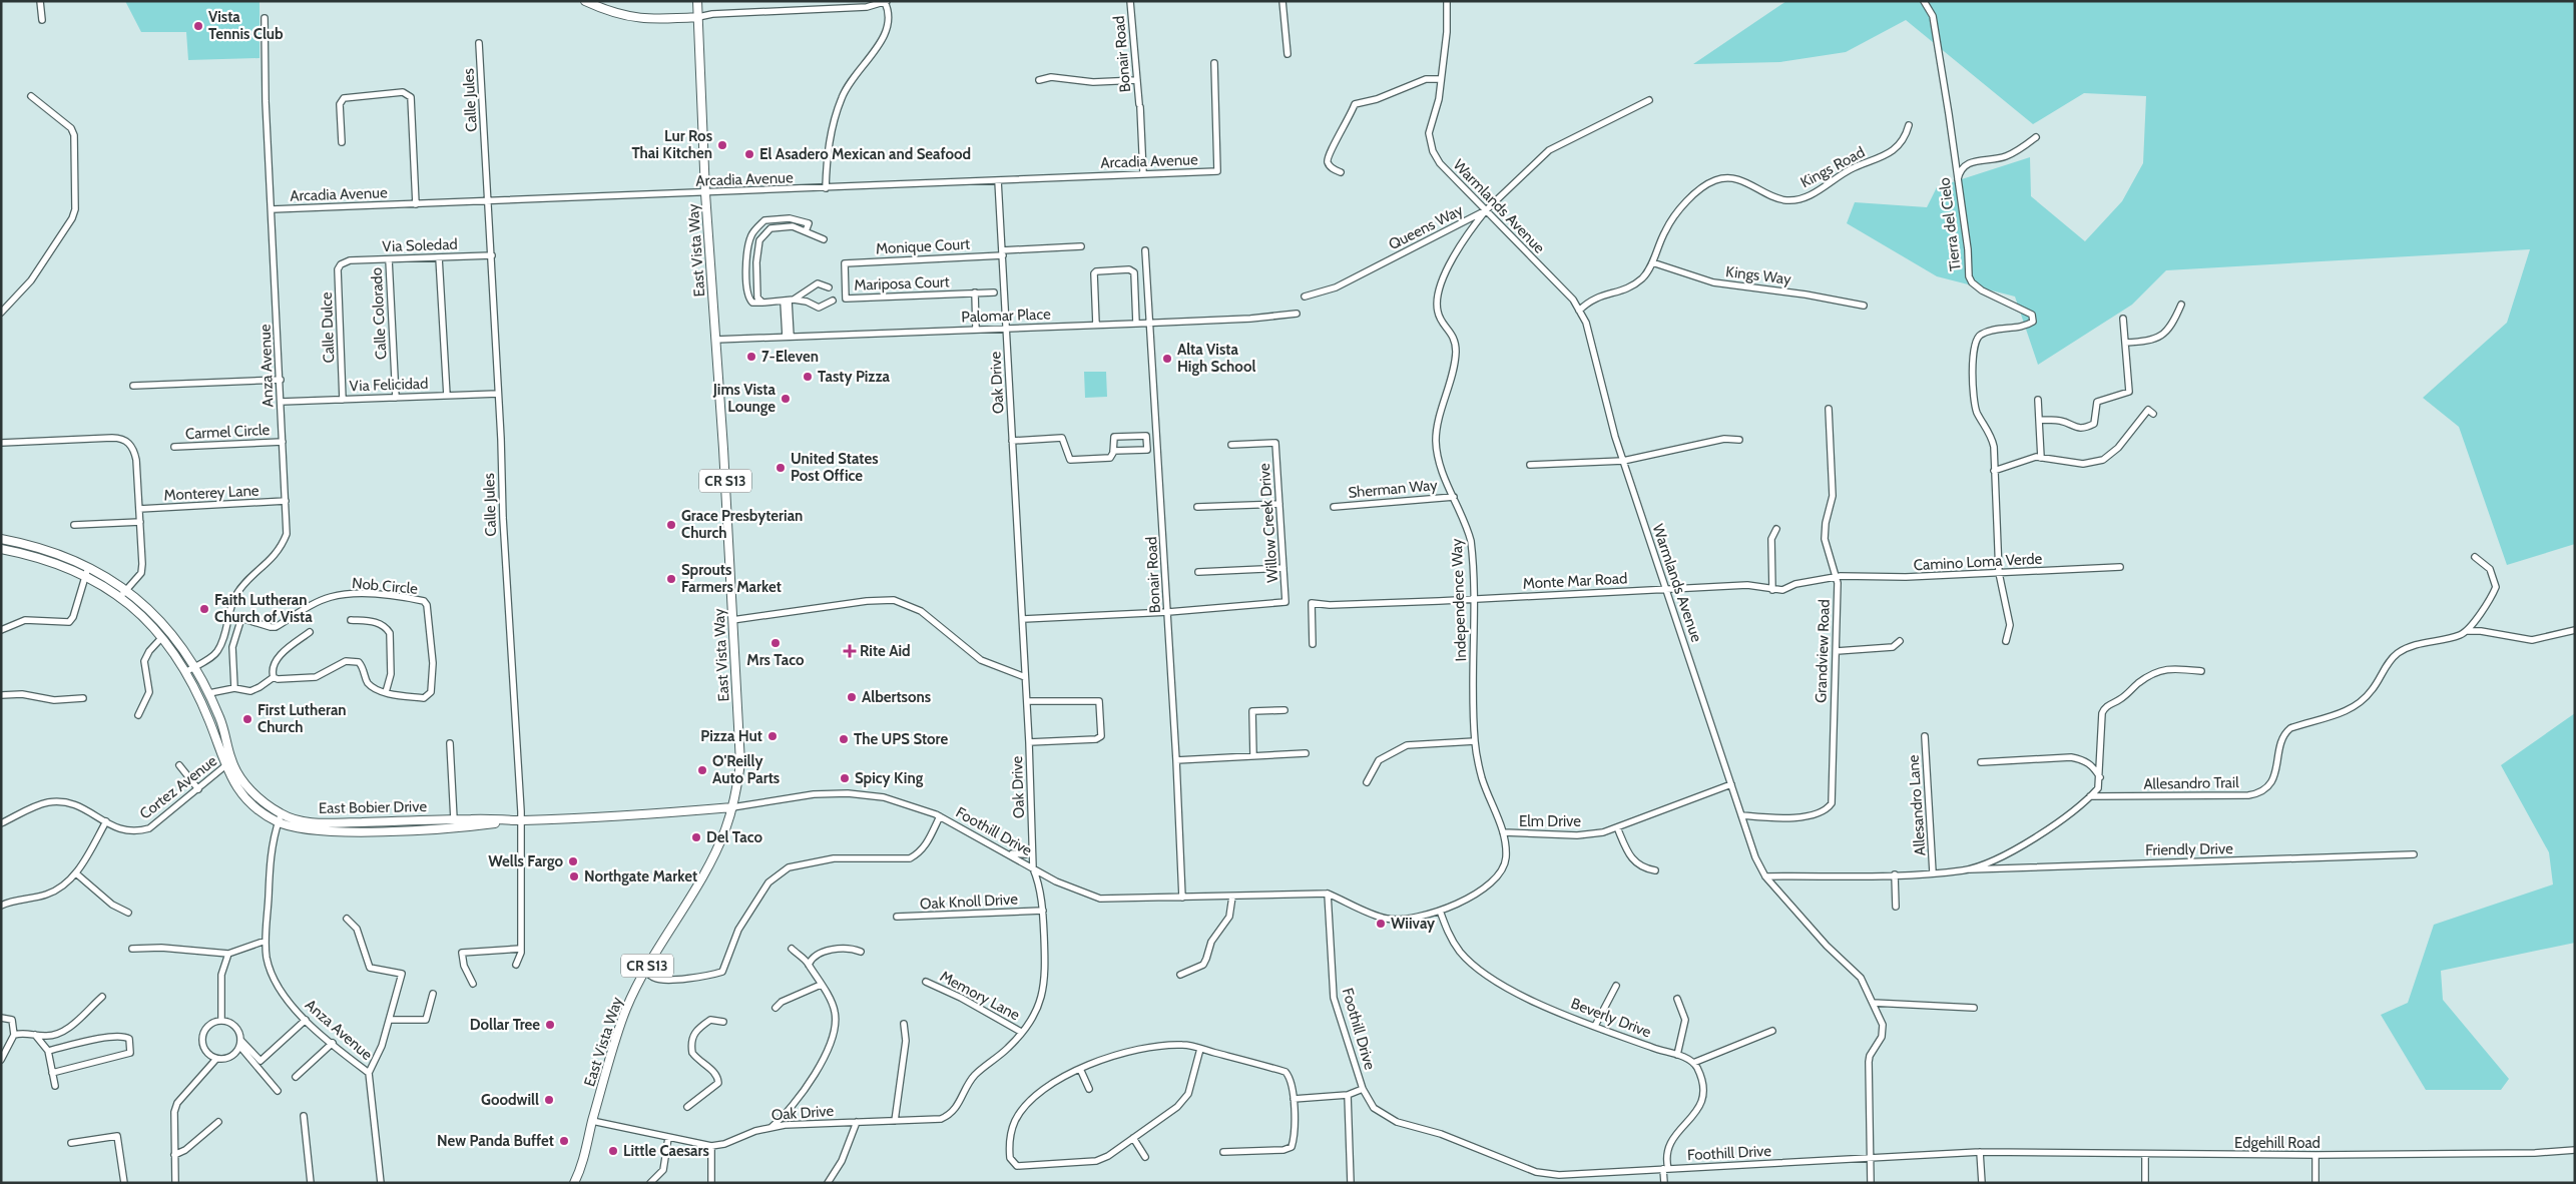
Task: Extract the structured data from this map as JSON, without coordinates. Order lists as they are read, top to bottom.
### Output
{
  "streets": {
    "main road": ["East Vista Way", "CR S13", "East Bobier Drive"],
    "street": [
      "Bonair Road",
      "Calle Jules",
      "Arcadia Avenue",
      "Kings Road",
      "Warmlands Avenue",
      "Tierra del Cielo",
      "Queens Way",
      "Via Soledad",
      "Monique Court",
      "Kings Way",
      "Mariposa Court",
      "Calle Colorado",
      "Palomar Place",
      "Calle Dulce",
      "Anza Avenue",
      "Oak Drive",
      "Via Felicidad",
      "Carmel Circle",
      "Sherman Way",
      "Monterey Lane",
      "Willow Creek Drive",
      "Camino Loma Verde",
      "Monte Mar Road",
      "Nob Circle",
      "Independence Way",
      "Grandview Road",
      "Allesandro Trail",
      "Cortez Avenue",
      "Allesandro Lane",
      "Elm Drive",
      "Foothill Drive",
      "Friendly Drive",
      "Oak Knoll Drive",
      "Memory Lane",
      "Beverly Drive",
      "Edgehill Road"
    ]
  },
  "crossings": [
    ["Bonair Road", "Arcadia Avenue"],
    ["Bonair Road", "Palomar Place"],
    ["Bonair Road", "Willow Creek Drive"],
    ["Bonair Road", "Foothill Drive"],
    ["Calle Jules", "Arcadia Avenue"],
    ["Calle Jules", "Via Soledad"],
    ["Calle Jules", "Via Felicidad"],
    ["Calle Jules", "East Bobier Drive"],
    ["Arcadia Avenue", "East Vista Way"],
    ["Arcadia Avenue", "Anza Avenue"],
    ["Arcadia Avenue", "Oak Drive"],
    ["Kings Road", "Warmlands Avenue"],
    ["Kings Road", "Kings Way"],
    ["Warmlands Avenue", "Queens Way"],
    ["Warmlands Avenue", "Monte Mar Road"],
    ["Warmlands Avenue", "Independence Way"],
    ["Warmlands Avenue", "Grandview Road"],
    ["Warmlands Avenue", "Elm Drive"],
    ["Warmlands Avenue", "Foothill Drive"],
    ["Tierra del Cielo", "Camino Loma Verde"],
    ["Queens Way", "Independence Way"],
    ["Via Soledad", "Calle Colorado"],
    ["Via Soledad", "Calle Dulce"],
    ["Monique Court", "Mariposa Court"],
    ["Monique Court", "Oak Drive"],
    ["East Vista Way", "Palomar Place"],
    ["East Vista Way", "Oak Drive"],
    ["East Vista Way", "East Bobier Drive"],
    ["East Vista Way", "Foothill Drive"],
    ["Calle Colorado", "Via Felicidad"],
    ["Palomar Place", "Oak Drive"],
    ["Calle Dulce", "Via Felicidad"],
    ["Anza Avenue", "Via Felicidad"],
    ["Anza Avenue", "Carmel Circle"],
    ["Anza Avenue", "Monterey Lane"],
    ["Anza Avenue", "Nob Circle"],
    ["Anza Avenue", "East Bobier Drive"],
    ["Oak Drive", "Foothill Drive"],
    ["Oak Drive", "Oak Knoll Drive"],
    ["Oak Drive", "Memory Lane"],
    ["Sherman Way", "Independence Way"],
    ["Camino Loma Verde", "Grandview Road"],
    ["Monte Mar Road", "Independence Way"],
    ["Independence Way", "Elm Drive"],
    ["Cortez Avenue", "East Bobier Drive"],
    ["East Bobier Drive", "Foothill Drive"],
    ["Elm Drive", "Foothill Drive"],
    ["Elm Drive", "Beverly Drive"],
    ["Foothill Drive", "Edgehill Road"]
  ],
  "places": {
    "other": [
      "Vista Tennis Club",
      "Lur Ros Thai Kitchen",
      "El Asadero Mexican and Seafood",
      "7-Eleven",
      "Alta Vista High School",
      "Tasty Pizza",
      "Jims Vista Lounge",
      "United States Post Office",
      "Grace Presbyterian Church",
      "Sprouts Farmers Market",
      "Faith Lutheran Church of Vista",
      "Mrs Taco",
      "Albertsons",
      "First Lutheran Church",
      "Pizza Hut",
      "The UPS Store",
      "O'Reilly Auto Parts",
      "Spicy King",
      "Del Taco",
      "Wells Fargo",
      "Northgate Market",
      "Wiivay",
      "Dollar Tree",
      "Goodwill",
      "New Panda Buffet",
      "Little Caesars"
    ],
    "health": ["Rite Aid"]
  }
}
